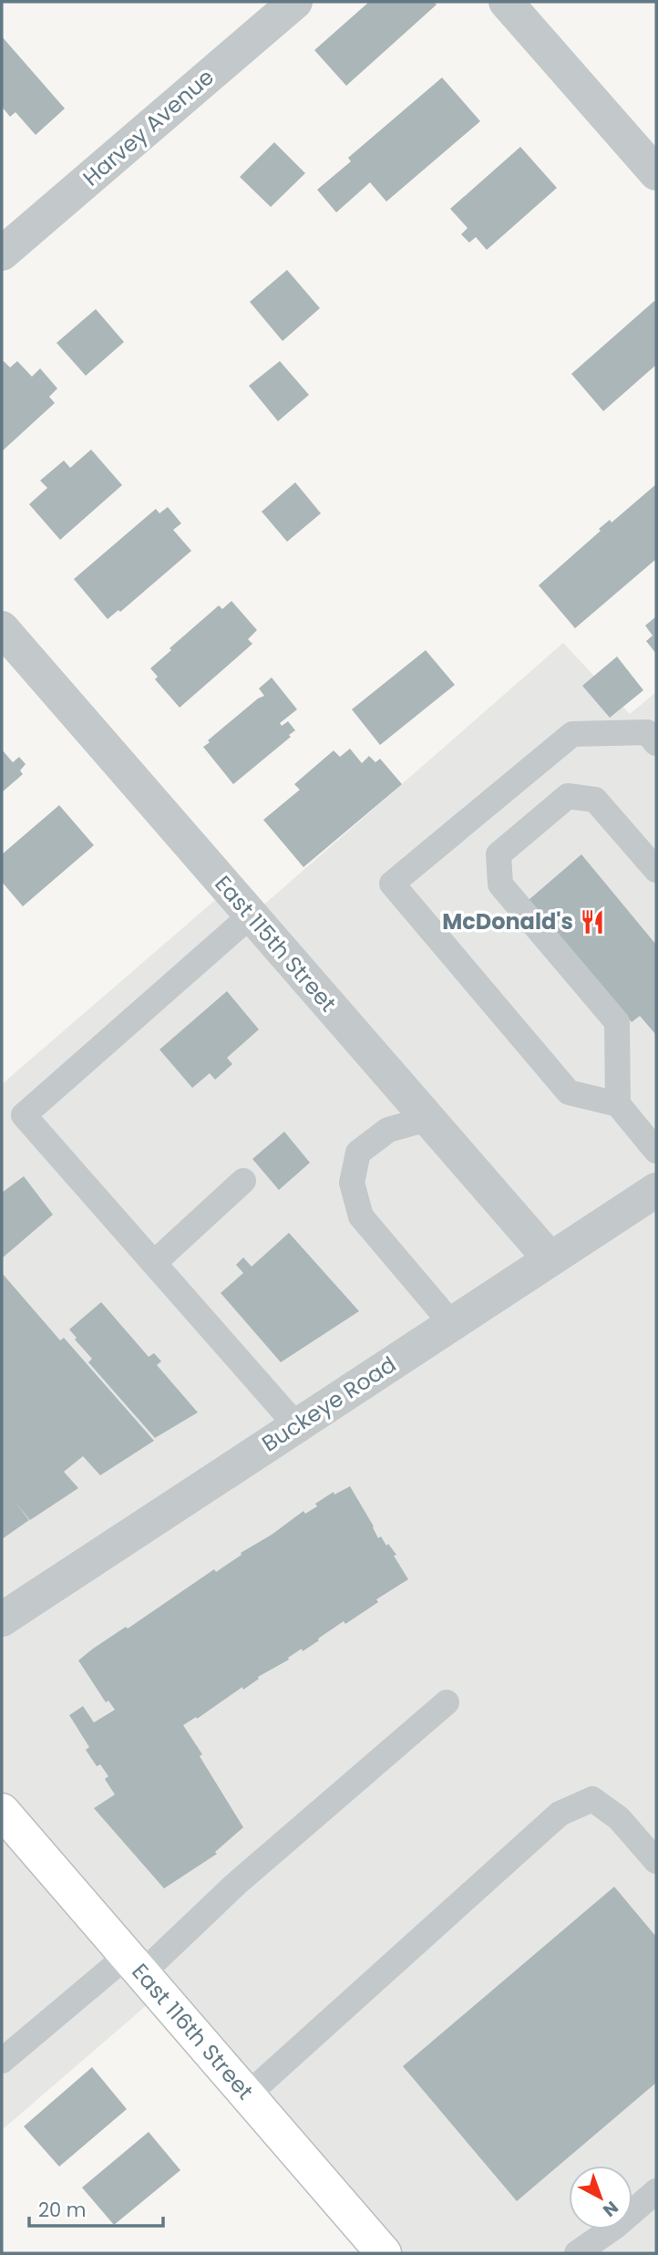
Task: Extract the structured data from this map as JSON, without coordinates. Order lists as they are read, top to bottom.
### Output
{
  "streets": {
    "main road": ["East 116th Street"],
    "street": ["Harvey Avenue", "East 115th Street", "Buckeye Road"]
  },
  "crossings": [
    ["East 115th Street", "Buckeye Road"]
  ],
  "places": {
    "restaurant": ["McDonald's"]
  },
  "scale_bar": "20 m",
  "north": "bottom right"
}
